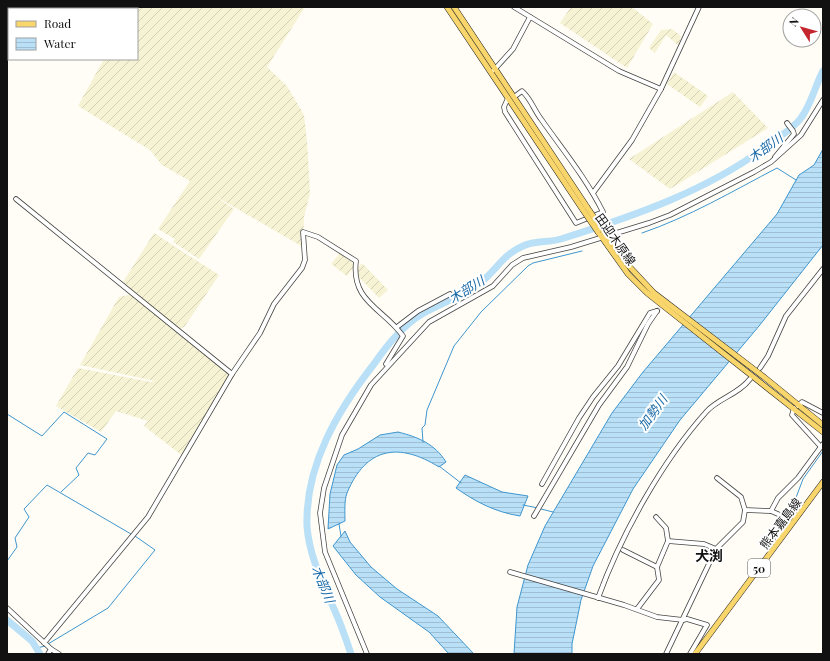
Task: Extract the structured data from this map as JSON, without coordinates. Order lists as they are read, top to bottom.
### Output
{
  "streets": {
    "main road": ["田迎木原線", "熊本嘉島線", "50"]
  },
  "districts": ["犬渕"],
  "water": ["木部川", "加勢川"],
  "legend": ["Road", "Water"],
  "north": "top left"
}
